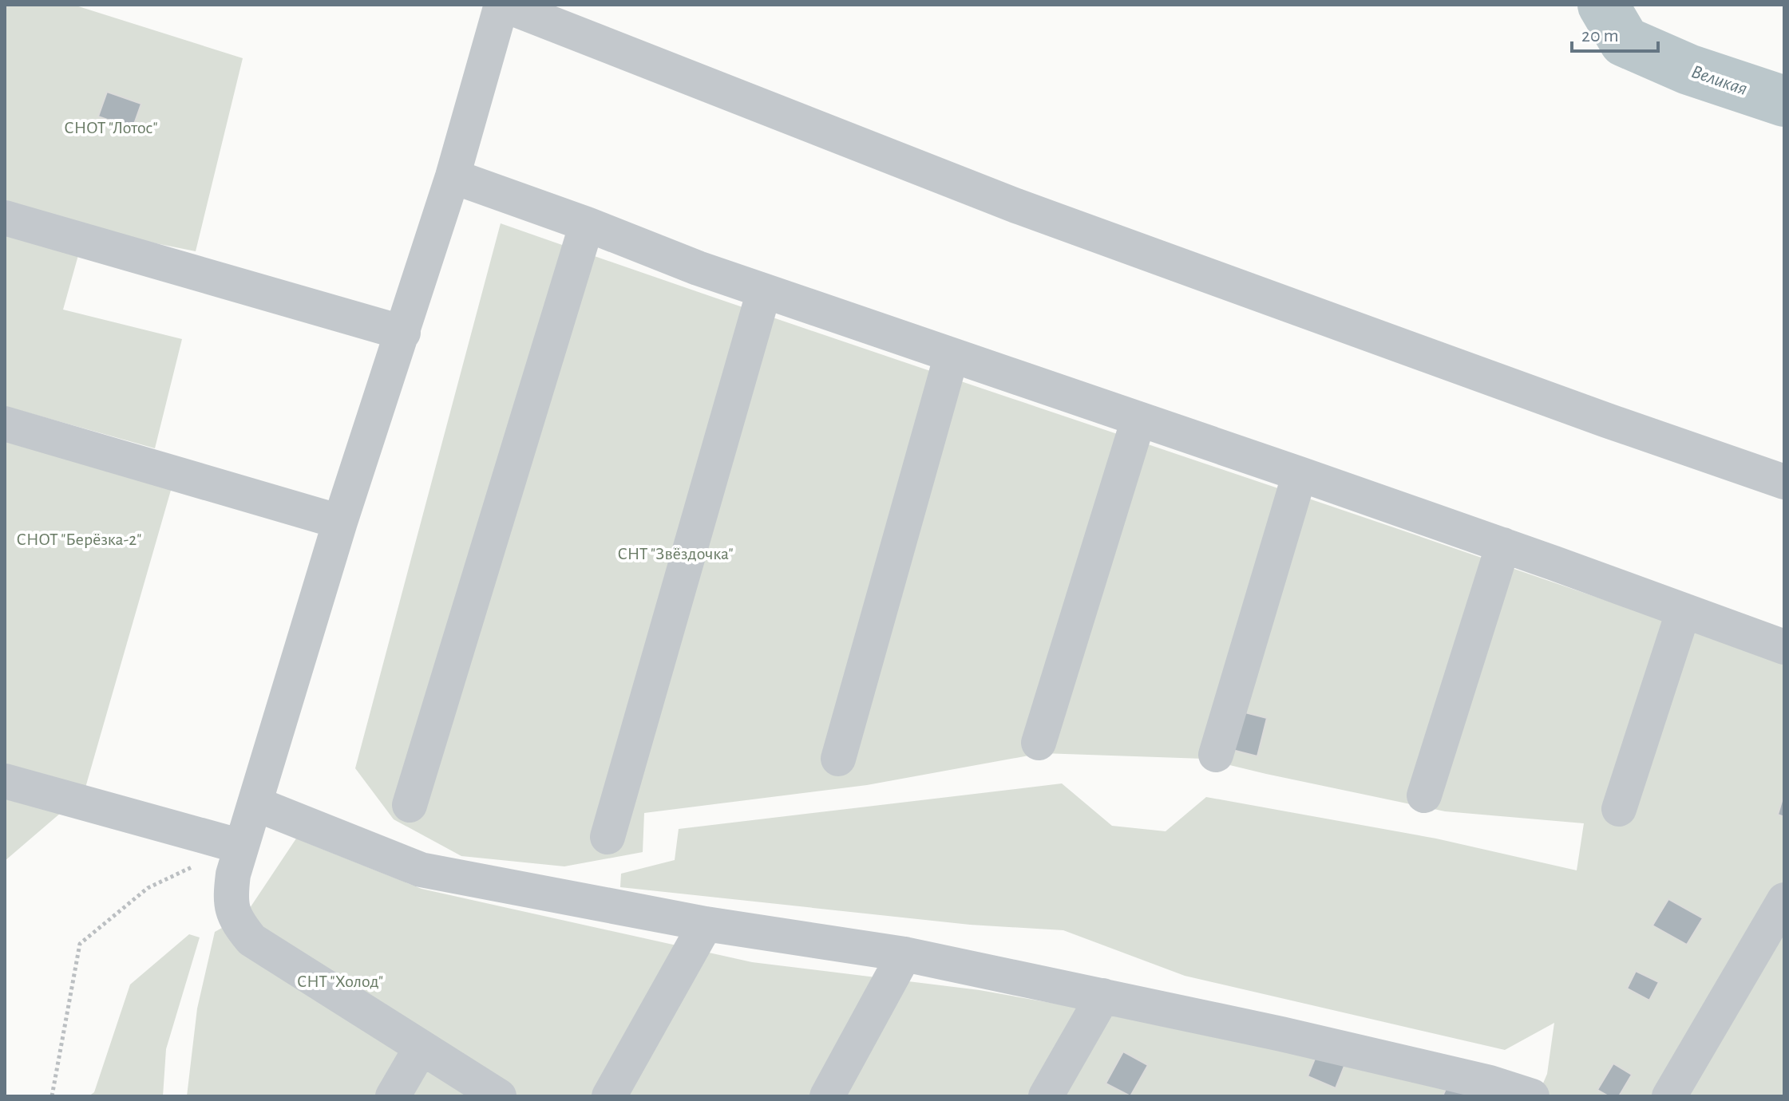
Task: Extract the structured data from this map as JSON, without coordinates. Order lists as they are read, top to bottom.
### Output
{
  "water": ["Великая"],
  "parks": [
    "СНОТ \"Лотос\"",
    "СНОТ \"Берёзка-2\"",
    "СНТ \"Звёздочка\"",
    "СНТ \"Холод\""
  ],
  "scale_bar": "20 m"
}
